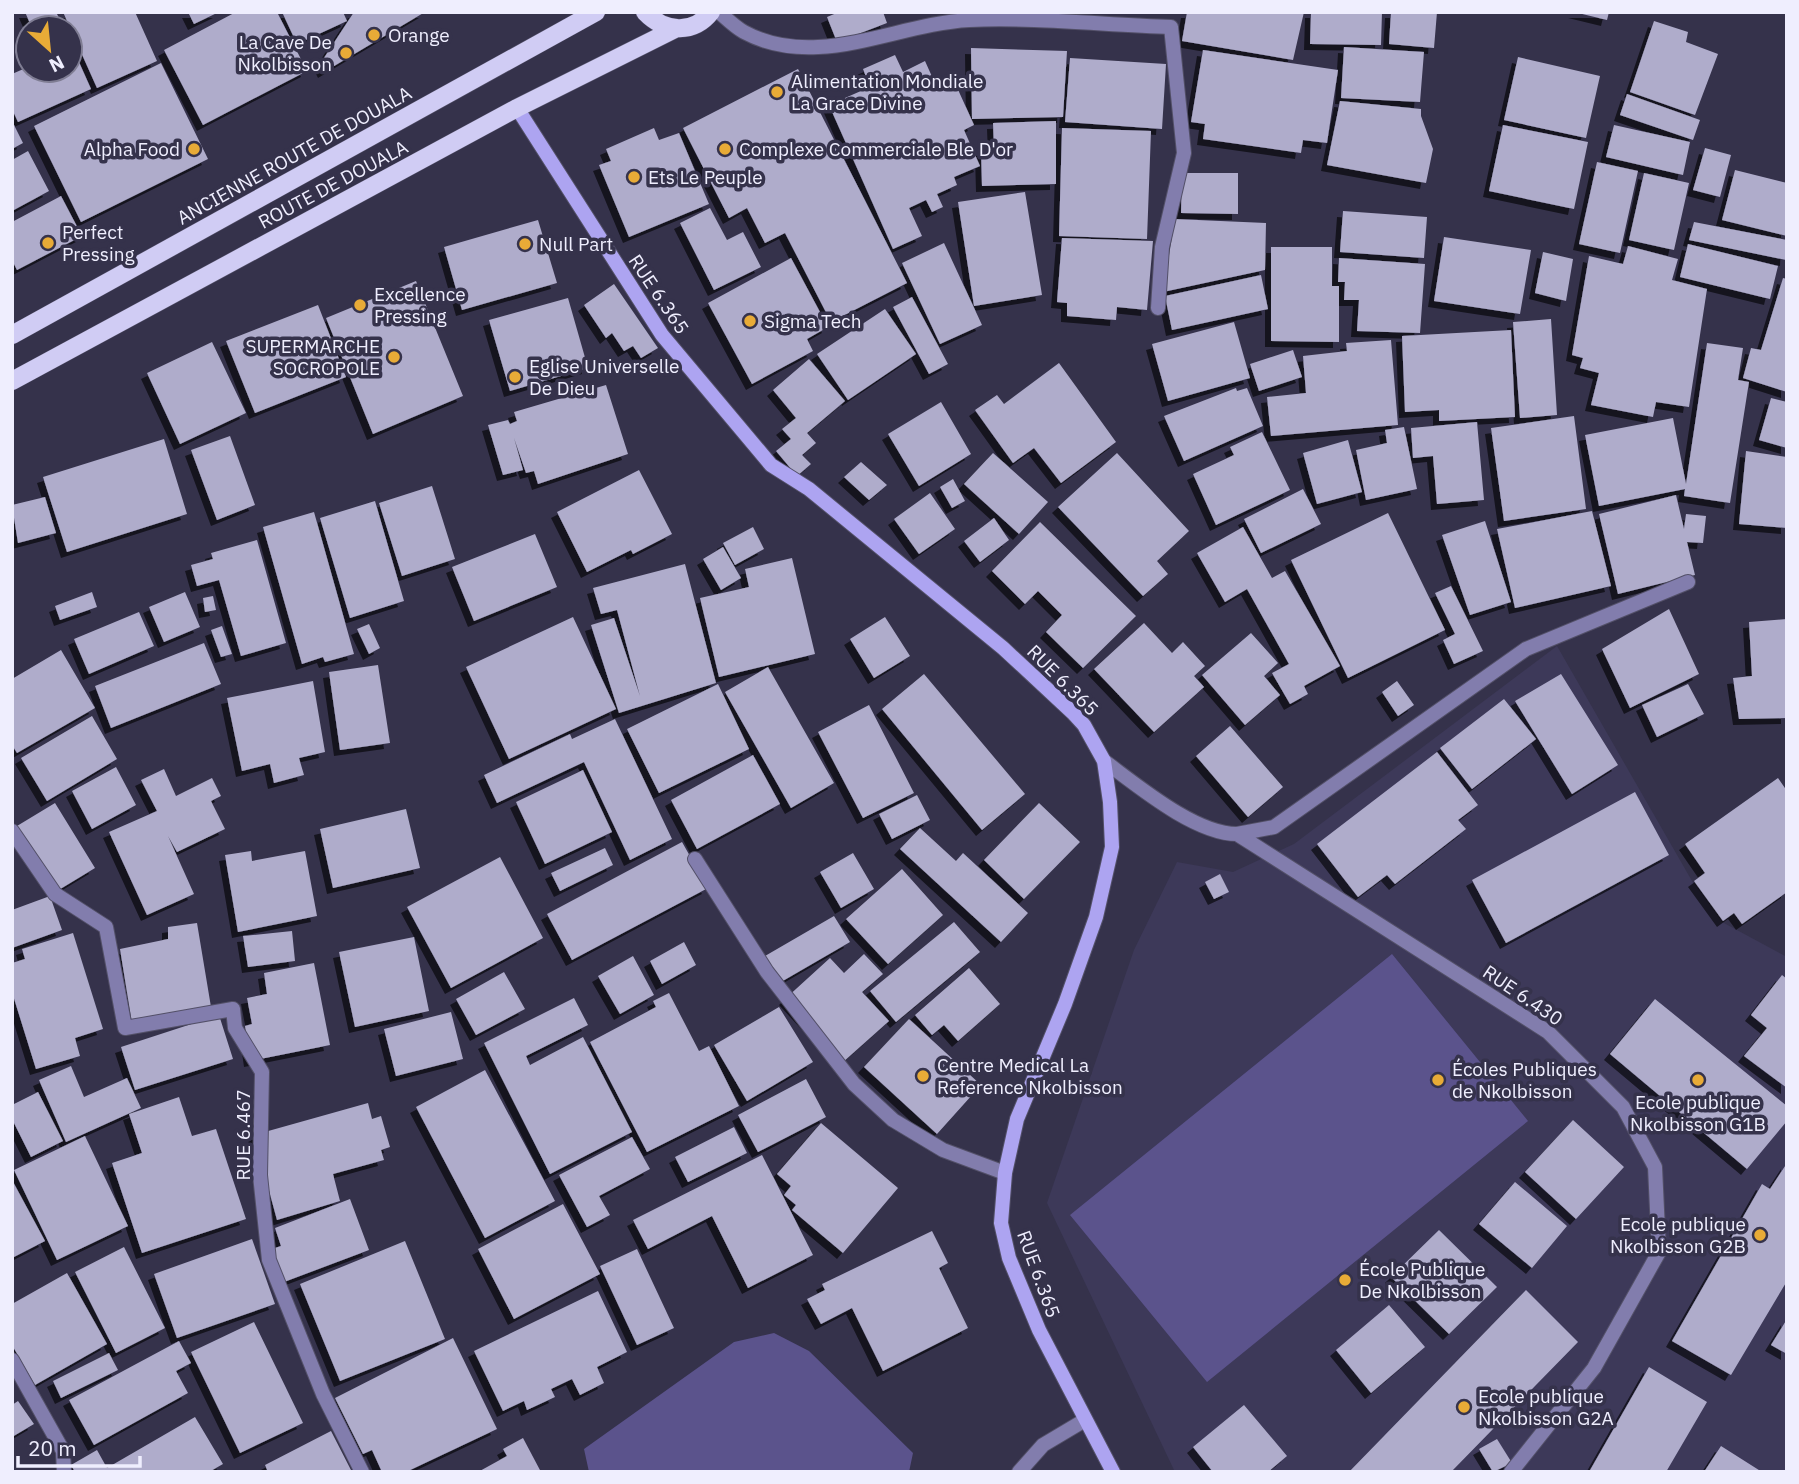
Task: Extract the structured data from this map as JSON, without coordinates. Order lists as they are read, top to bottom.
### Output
{
  "streets": {
    "main road": ["ANCIENNE ROUTE DE DOUALA", "ROUTE DE DOUALA"],
    "street": ["RUE 6.365", "RUE 6.430", "RUE 6.467"]
  },
  "crossings": [
    ["ROUTE DE DOUALA", "RUE 6.365"],
    ["RUE 6.365", "RUE 6.430"]
  ],
  "places": [
    "Orange",
    "La Cave De Nkolbisson",
    "Alimentation Mondiale La Grace Divine",
    "Alpha Food",
    "Complexe Commerciale Ble D'or",
    "Ets Le Peuple",
    "Perfect Pressing",
    "Null Part",
    "Excellence Pressing",
    "Sigma Tech",
    "SUPERMARCHE SOCROPOLE",
    "Eglise Universelle De Dieu",
    "Centre Medical La Reference Nkolbisson",
    "Écoles Publiques de Nkolbisson",
    "Ecole publique Nkolbisson G1B",
    "Ecole publique Nkolbisson G2B",
    "École Publique De Nkolbisson",
    "Ecole publique Nkolbisson G2A"
  ],
  "scale_bar": "20 m",
  "north": "bottom right"
}
